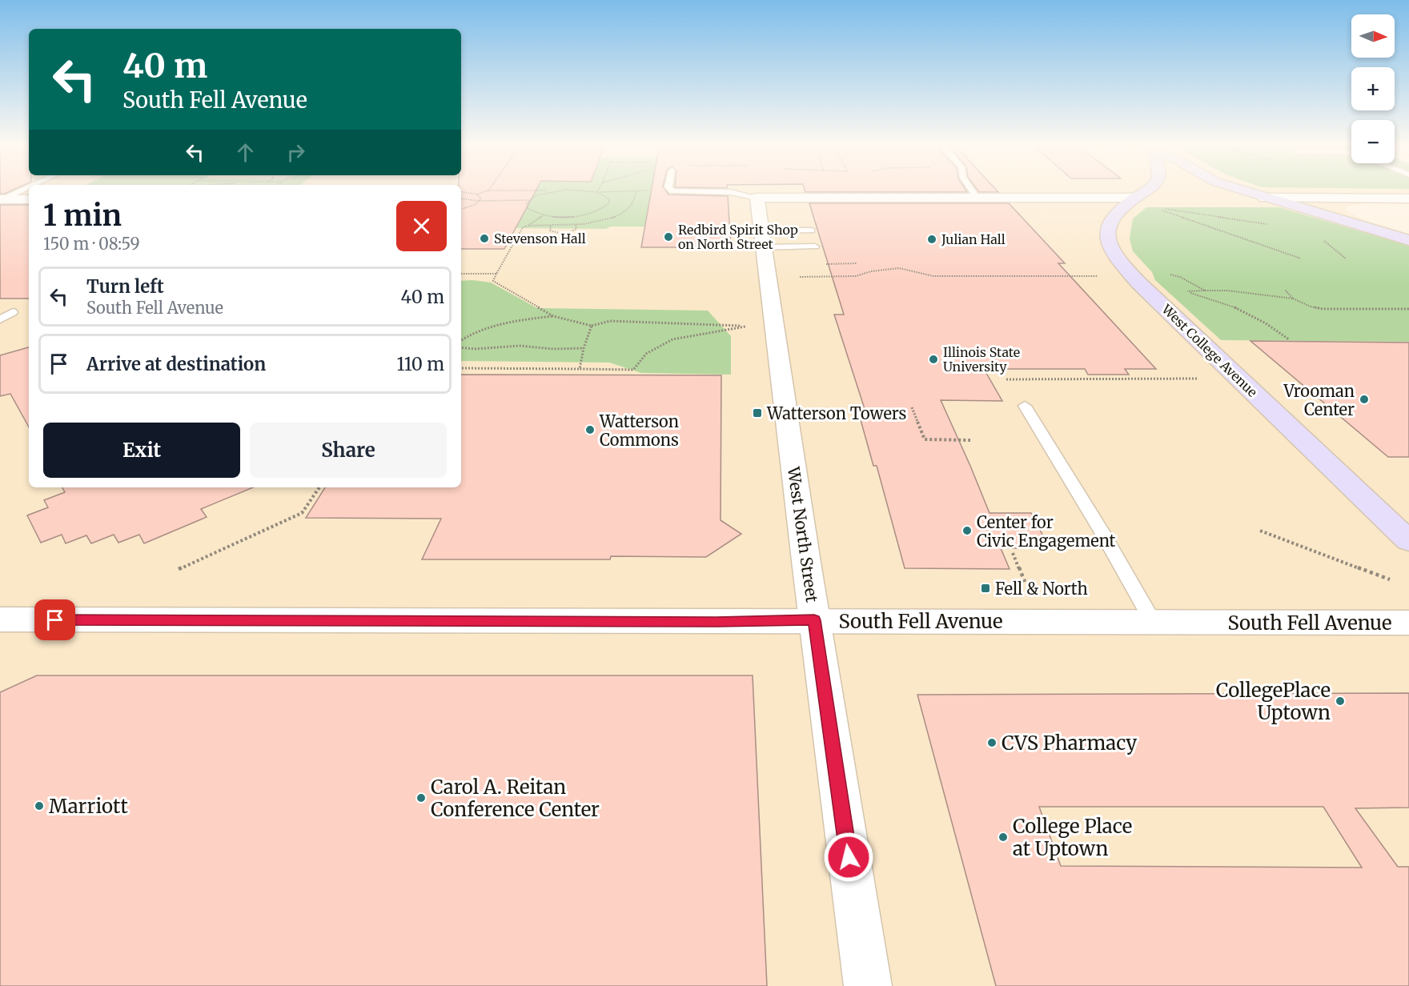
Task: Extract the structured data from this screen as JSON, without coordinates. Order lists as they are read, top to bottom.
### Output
{
  "streets": {
    "main road": ["West College Avenue"],
    "street": ["West North Street", "South Fell Avenue"]
  },
  "crossings": [
    ["West North Street", "South Fell Avenue"]
  ],
  "places": {
    "other": [
      "Redbird Spirit Shop on North Street",
      "Stevenson Hall",
      "Julian Hall",
      "Illinois State University",
      "Vrooman Center",
      "Watterson Commons",
      "Center for Civic Engagement",
      "CollegePlace Uptown",
      "CVS Pharmacy",
      "Carol A. Reitan Conference Center",
      "Marriott",
      "College Place at Uptown"
    ],
    "transit": ["Watterson Towers", "Fell & North"]
  },
  "north": "right",
  "page": {
    "map_buttons": ["+", "−"],
    "turn": ["40 m", "South Fell Avenue"],
    "heading": ["1 min", "150 m · 08:59"],
    "list": [
      {
        "name": "Turn left",
        "note": "South Fell Avenue",
        "value": "40 m"
      },
      {
        "name": "Arrive at destination",
        "value": "110 m"
      }
    ],
    "buttons": ["Exit", "Share"]
  }
}
